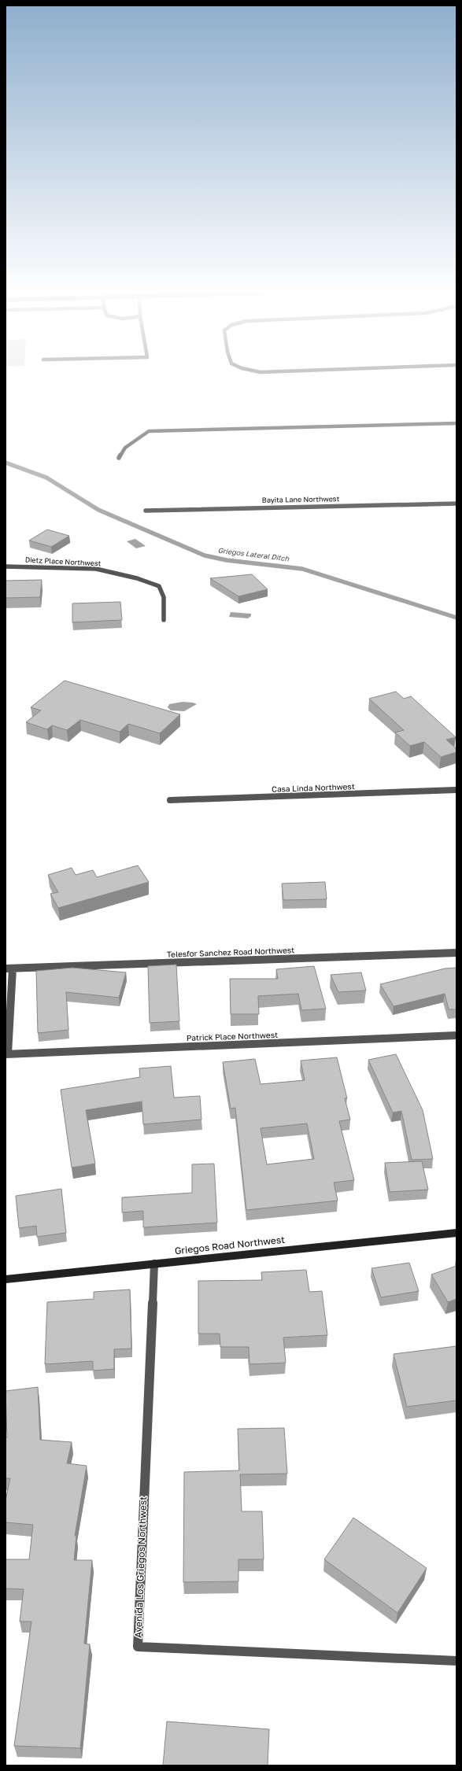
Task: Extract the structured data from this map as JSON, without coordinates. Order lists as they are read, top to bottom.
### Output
{
  "streets": {
    "main road": ["Griegos Road Northwest"],
    "street": [
      "Bayita Lane Northwest",
      "Dietz Place Northwest",
      "Casa Linda Northwest",
      "Telesfor Sanchez Road Northwest",
      "Patrick Place Northwest",
      "Avenida Los Griegos Northwest"
    ]
  },
  "crossings": [
    ["Griegos Road Northwest", "Avenida Los Griegos Northwest"]
  ],
  "water": ["Griegos Lateral Ditch"]
}
